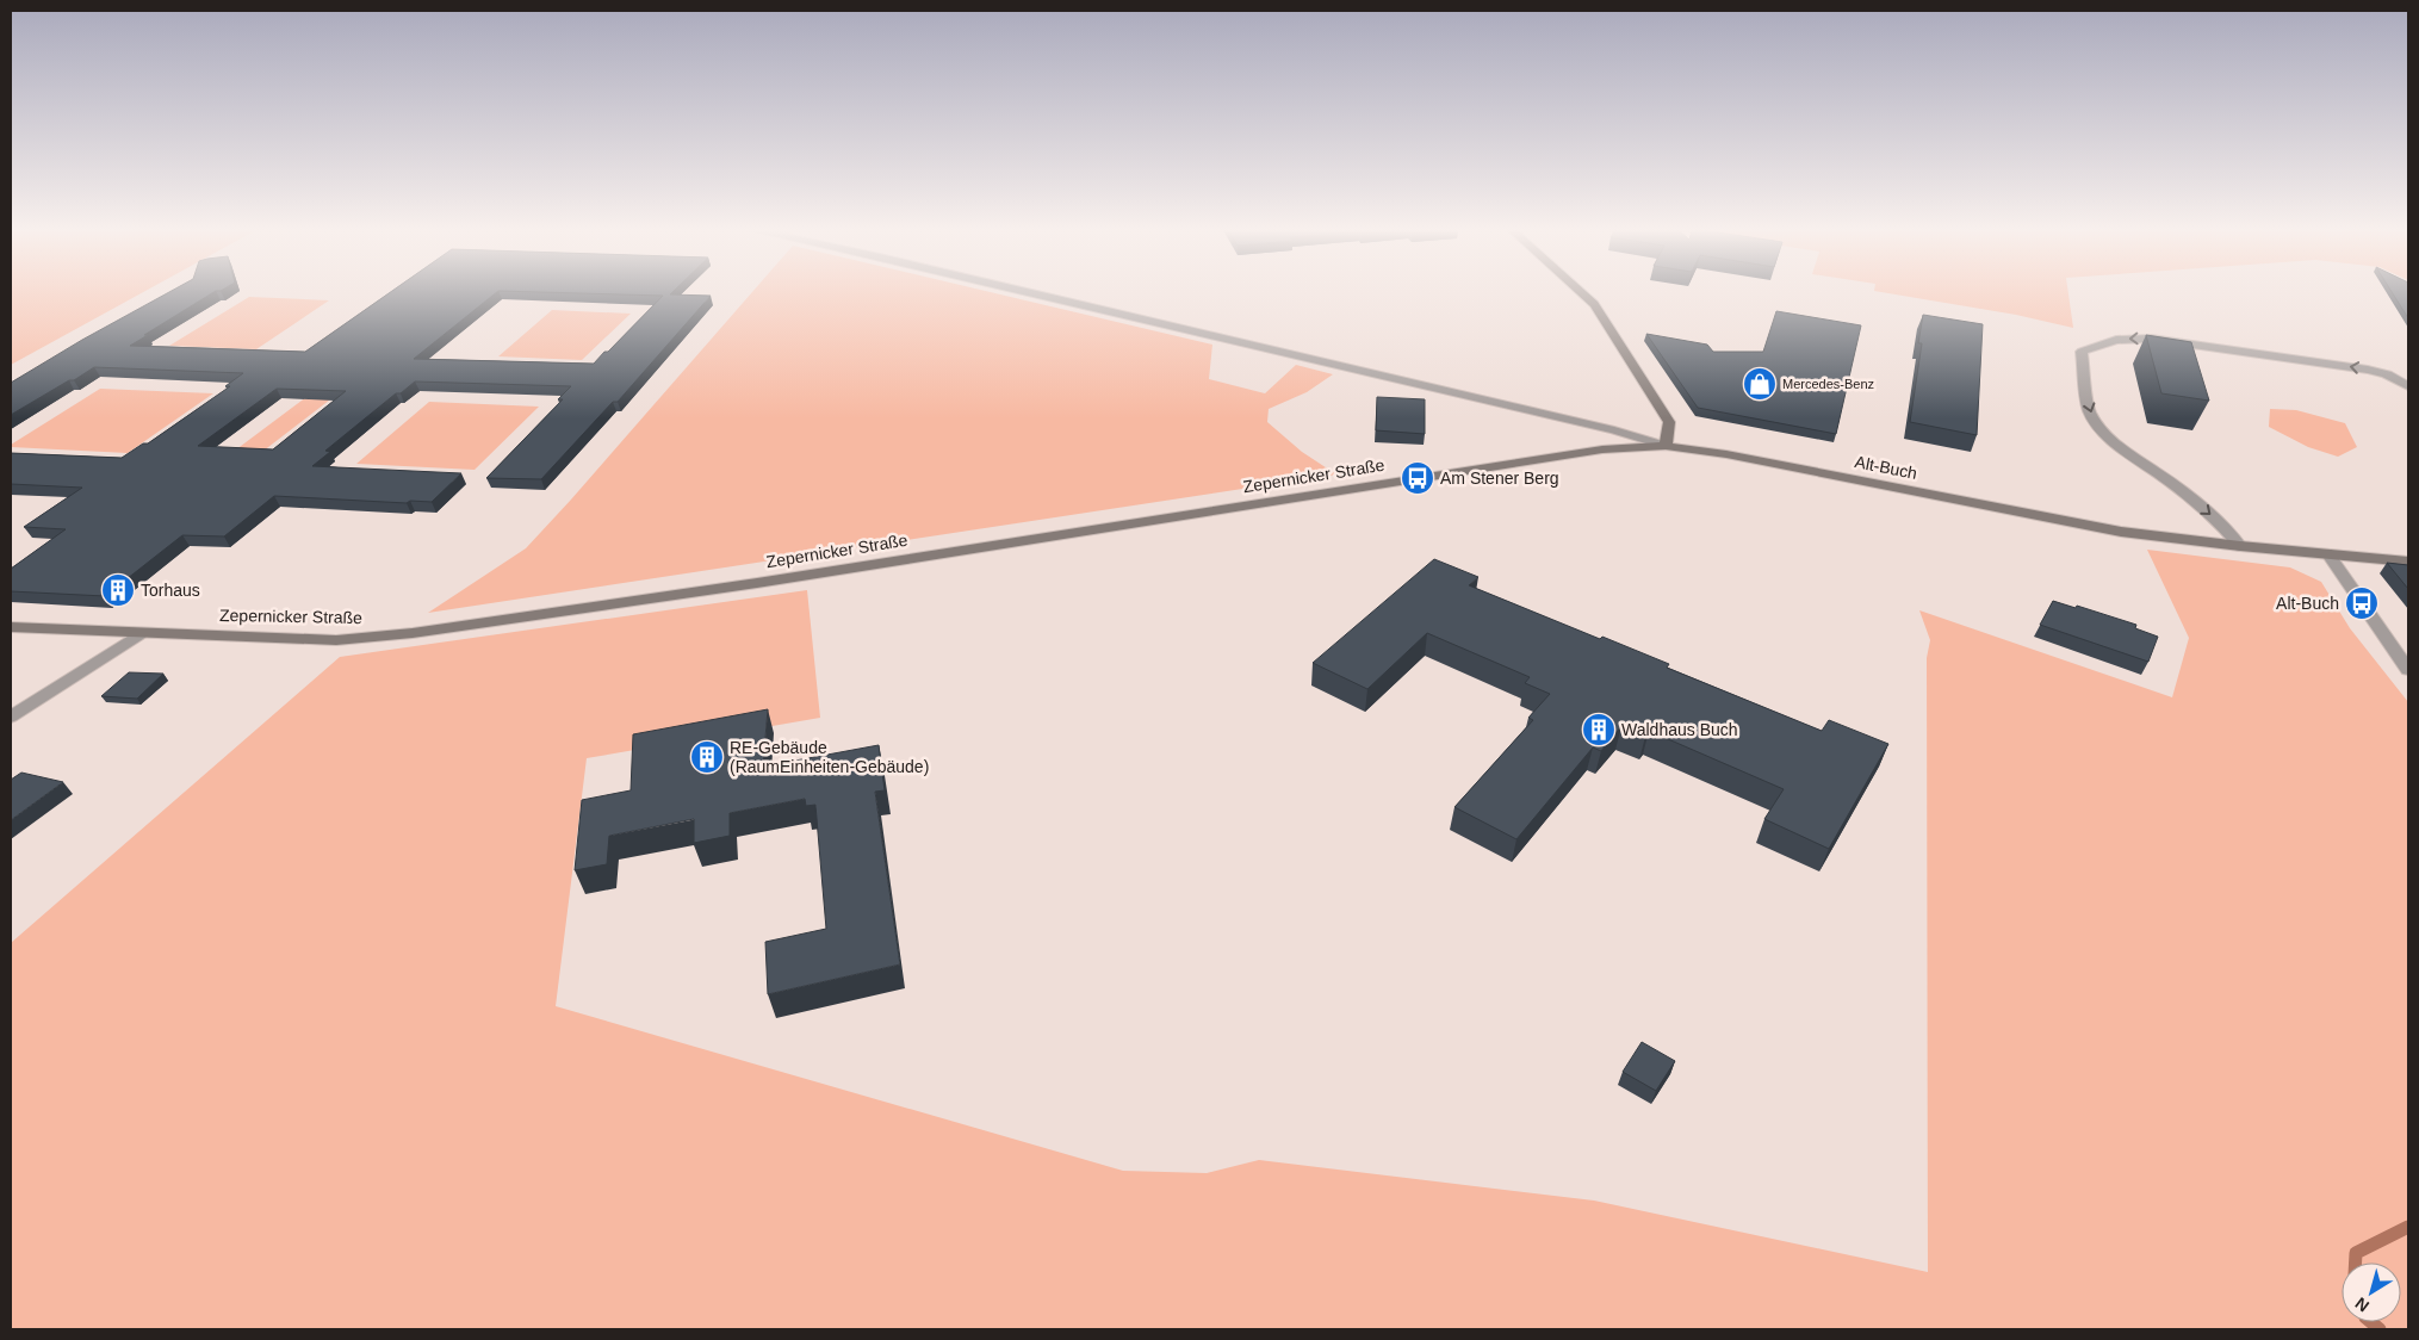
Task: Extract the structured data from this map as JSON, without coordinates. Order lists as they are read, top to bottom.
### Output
{
  "streets": {
    "main road": ["Alt-Buch", "Zepernicker Straße"]
  },
  "crossings": [
    ["Alt-Buch", "Zepernicker Straße"]
  ],
  "places": {
    "shop": ["Mercedes-Benz"],
    "bus stop": ["Am Stener Berg", "Alt-Buch"],
    "building": ["Torhaus", "Waldhaus Buch", "RE-Gebäude (RaumEinheiten-Gebäude)"]
  },
  "north": "bottom left"
}
